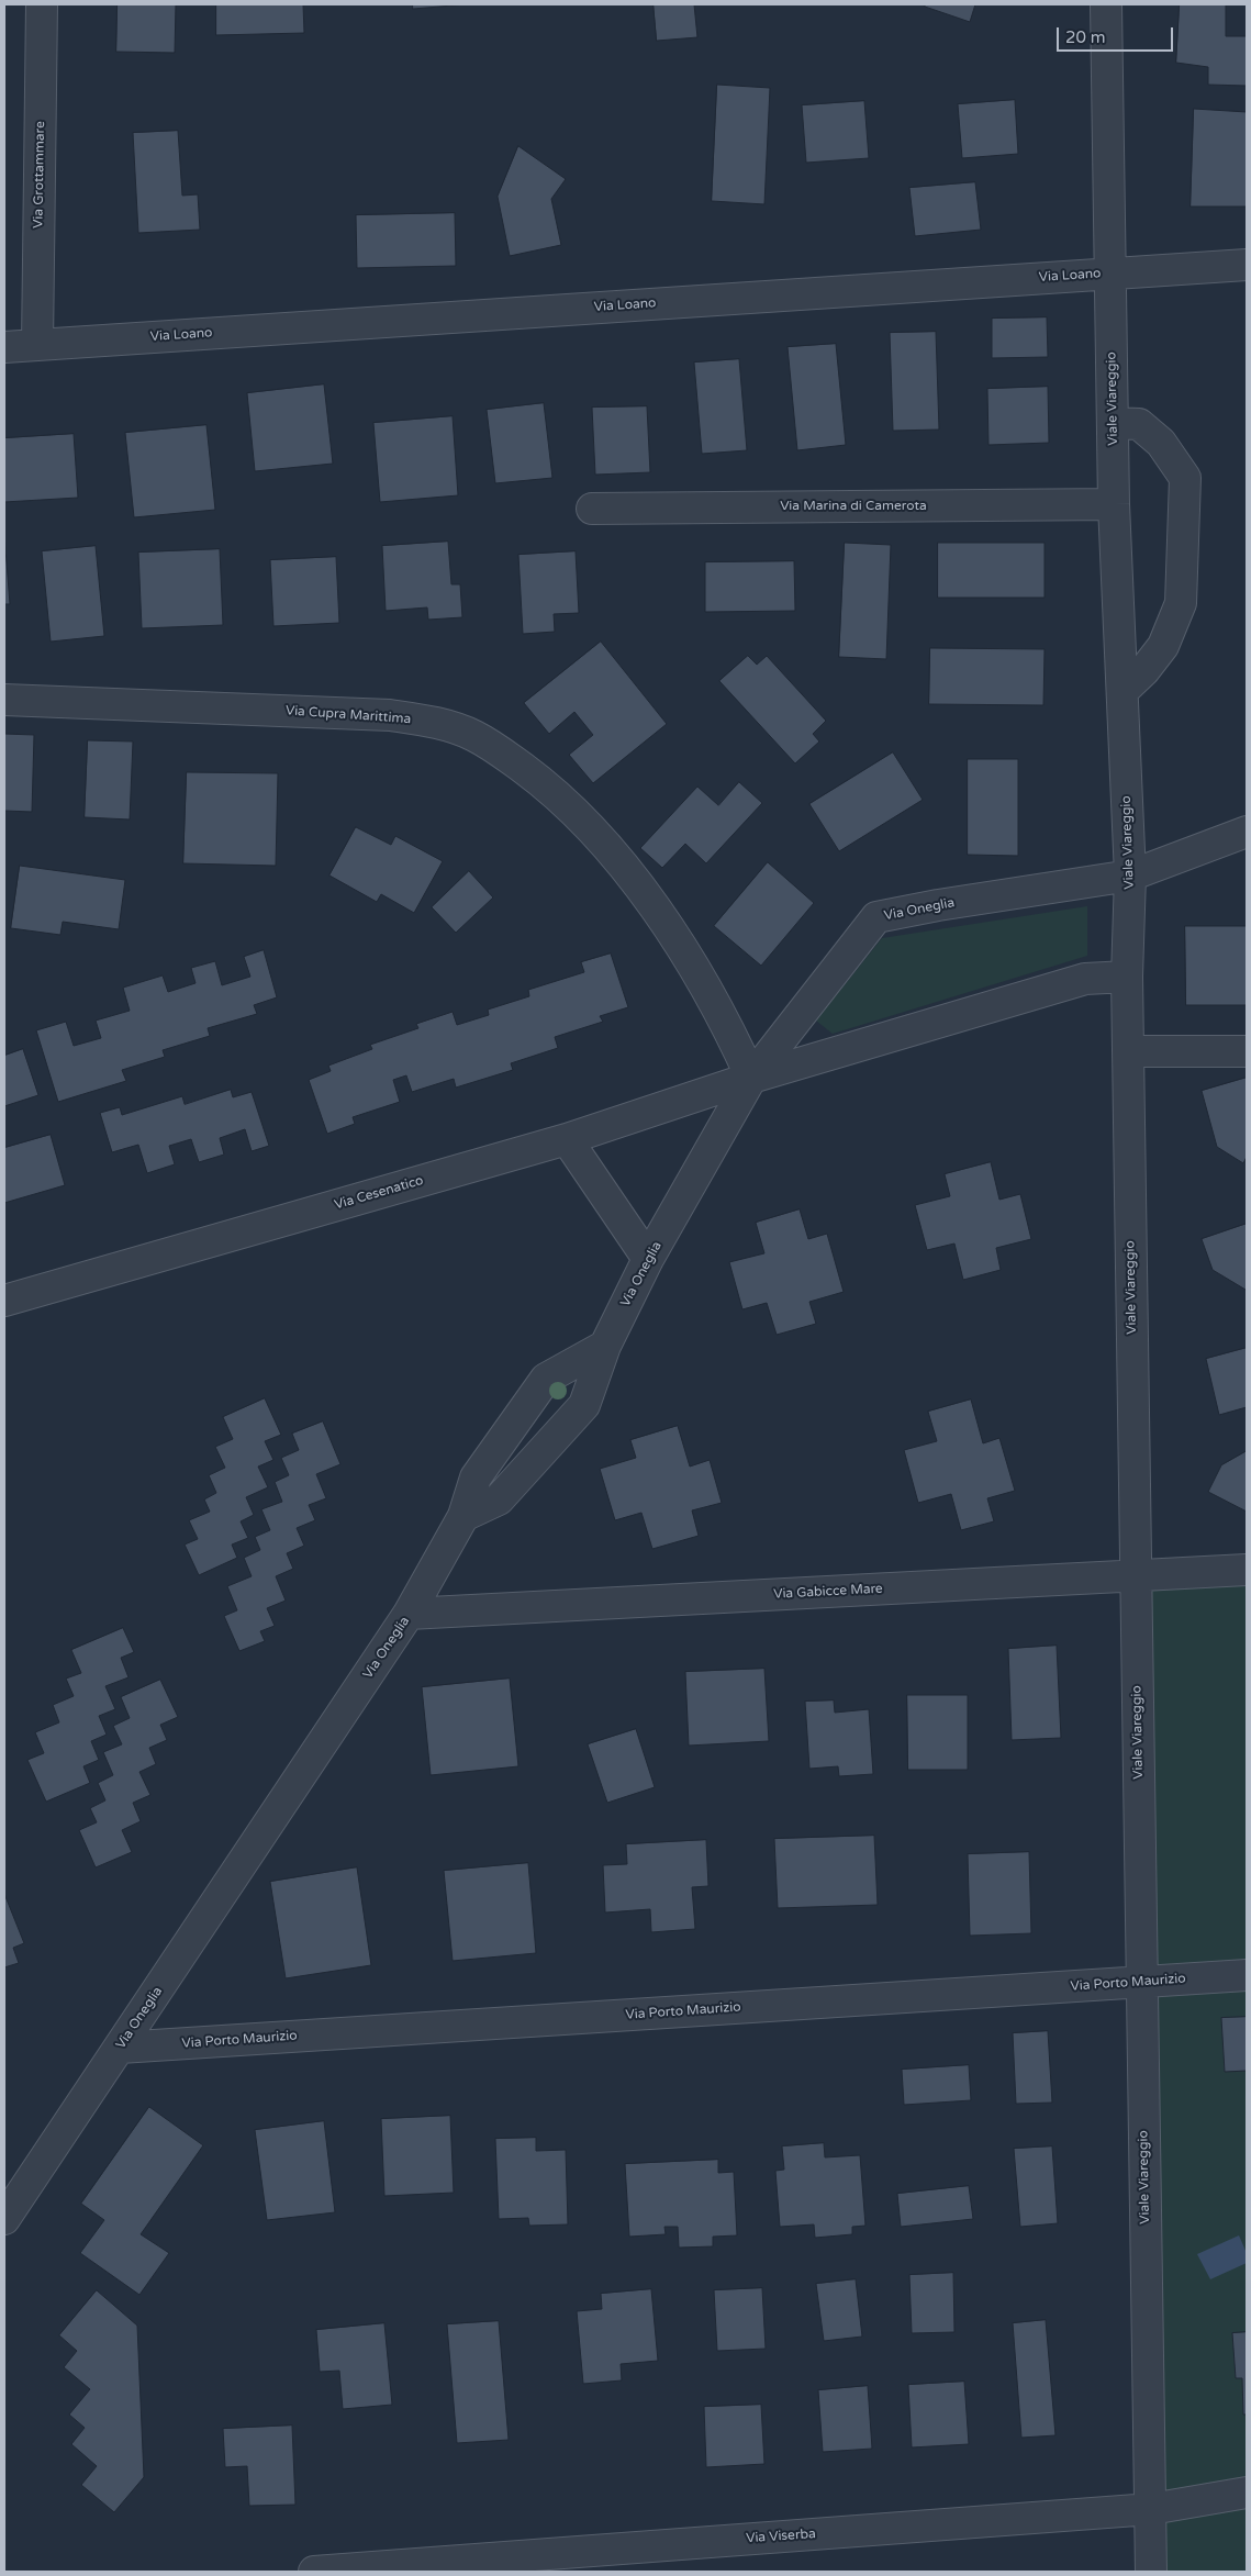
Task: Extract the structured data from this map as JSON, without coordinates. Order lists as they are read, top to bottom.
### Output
{
  "streets": {
    "street": [
      "Via Grottammare",
      "Via Loano",
      "Viale Viareggio",
      "Via Marina di Camerota",
      "Via Cupra Marittima",
      "Via Oneglia",
      "Via Cesenatico",
      "Via Gabicce Mare",
      "Via Porto Maurizio",
      "Via Viserba"
    ]
  },
  "crossings": [
    ["Via Grottammare", "Via Loano"],
    ["Via Loano", "Viale Viareggio"],
    ["Viale Viareggio", "Via Marina di Camerota"],
    ["Viale Viareggio", "Via Oneglia"],
    ["Viale Viareggio", "Via Gabicce Mare"],
    ["Viale Viareggio", "Via Porto Maurizio"],
    ["Viale Viareggio", "Via Viserba"],
    ["Via Cupra Marittima", "Via Oneglia"],
    ["Via Cupra Marittima", "Via Cesenatico"],
    ["Via Oneglia", "Via Cesenatico"],
    ["Via Oneglia", "Via Gabicce Mare"],
    ["Via Oneglia", "Via Porto Maurizio"]
  ],
  "scale_bar": "20 m"
}
